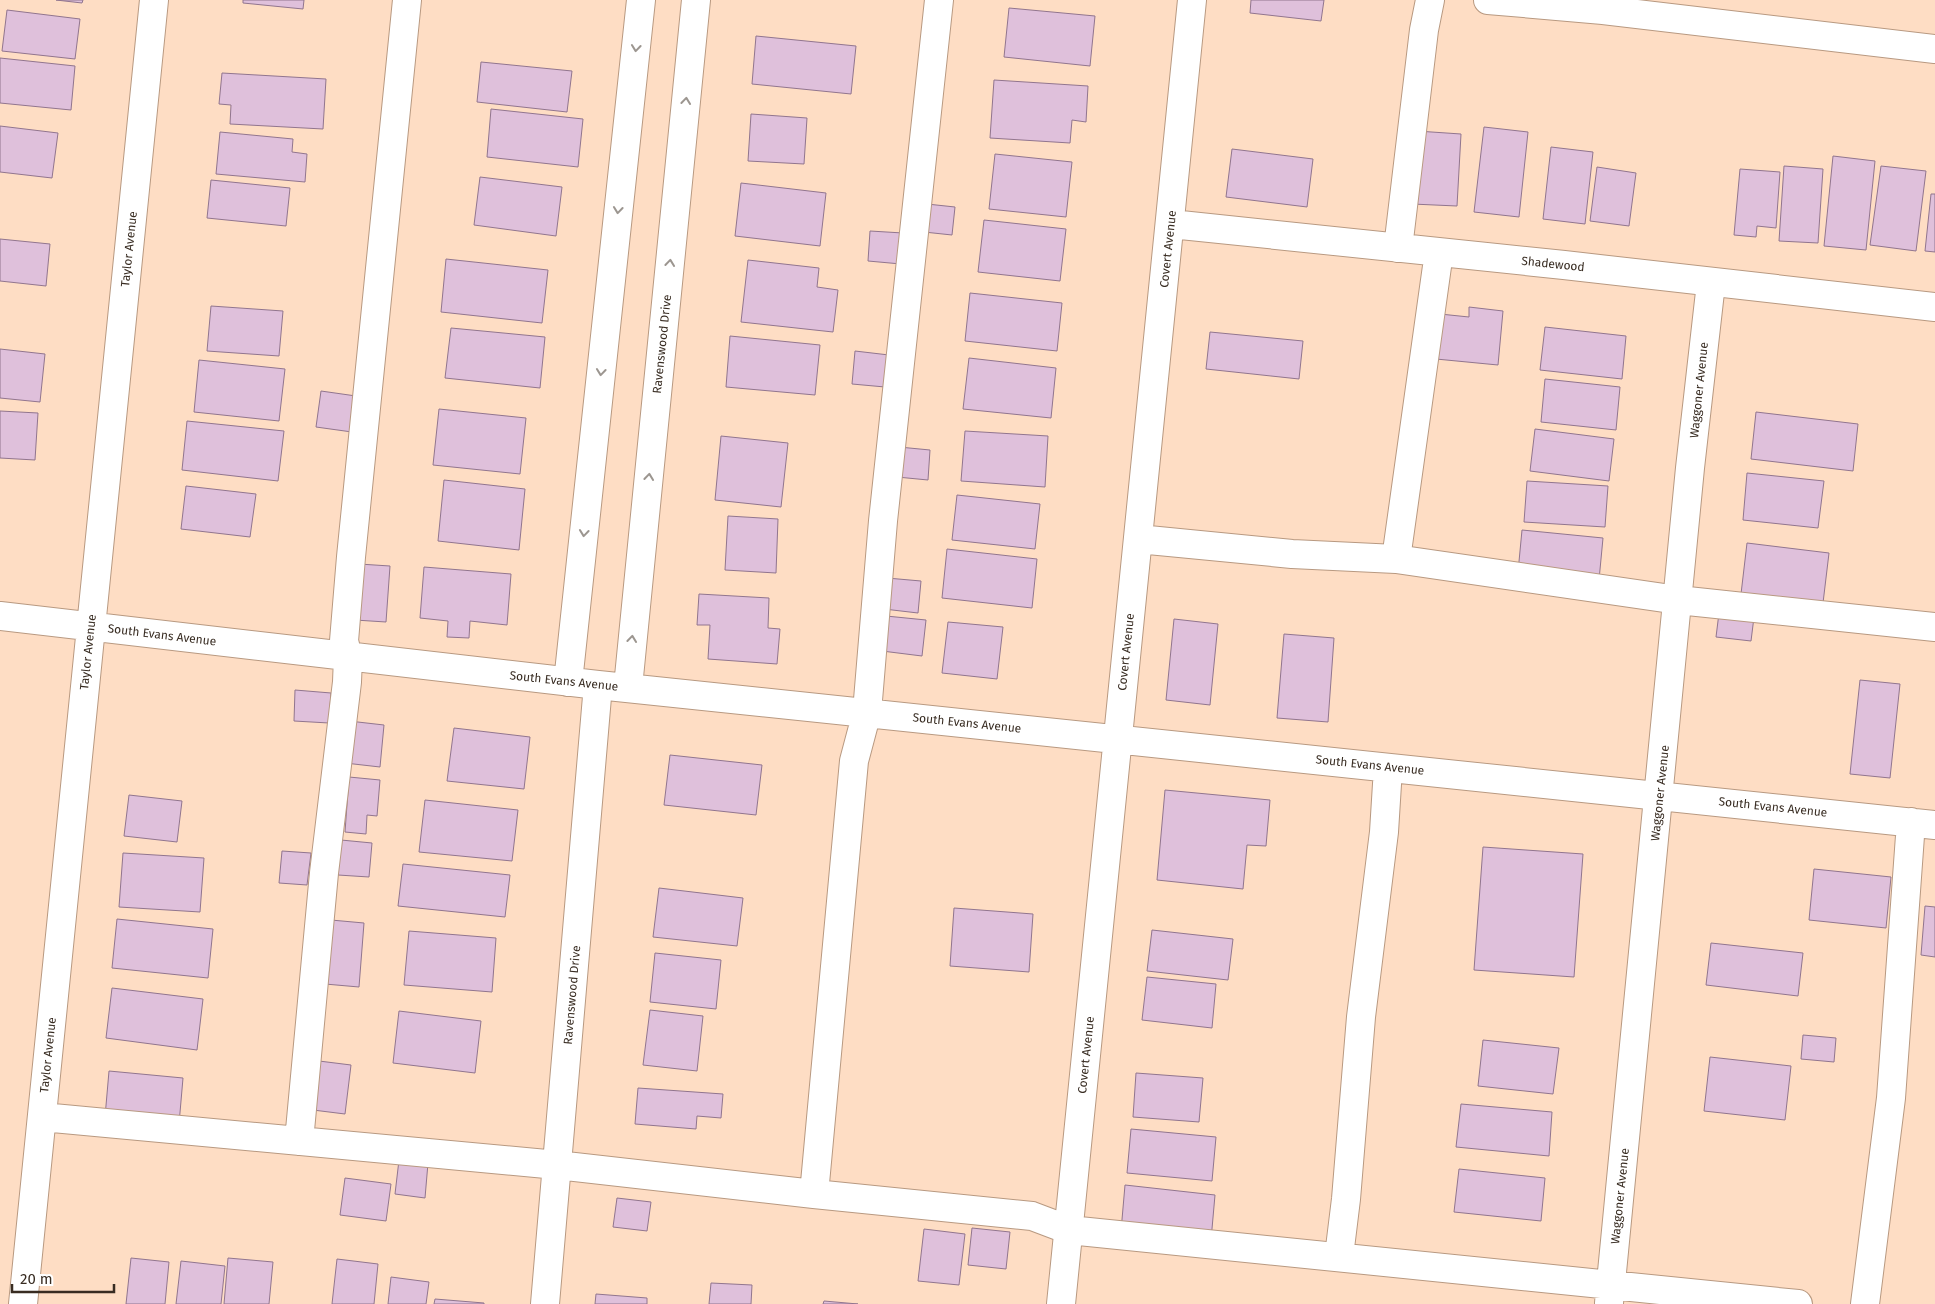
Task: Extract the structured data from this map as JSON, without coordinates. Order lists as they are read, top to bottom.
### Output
{
  "streets": {
    "street": [
      "Taylor Avenue",
      "Covert Avenue",
      "Shadewood",
      "Ravenswood Drive",
      "Waggoner Avenue",
      "South Evans Avenue"
    ]
  },
  "crossings": [
    ["Taylor Avenue", "South Evans Avenue"],
    ["Covert Avenue", "Shadewood"],
    ["Covert Avenue", "South Evans Avenue"],
    ["Shadewood", "Waggoner Avenue"],
    ["Ravenswood Drive", "South Evans Avenue"],
    ["Waggoner Avenue", "South Evans Avenue"]
  ],
  "scale_bar": "20 m"
}
